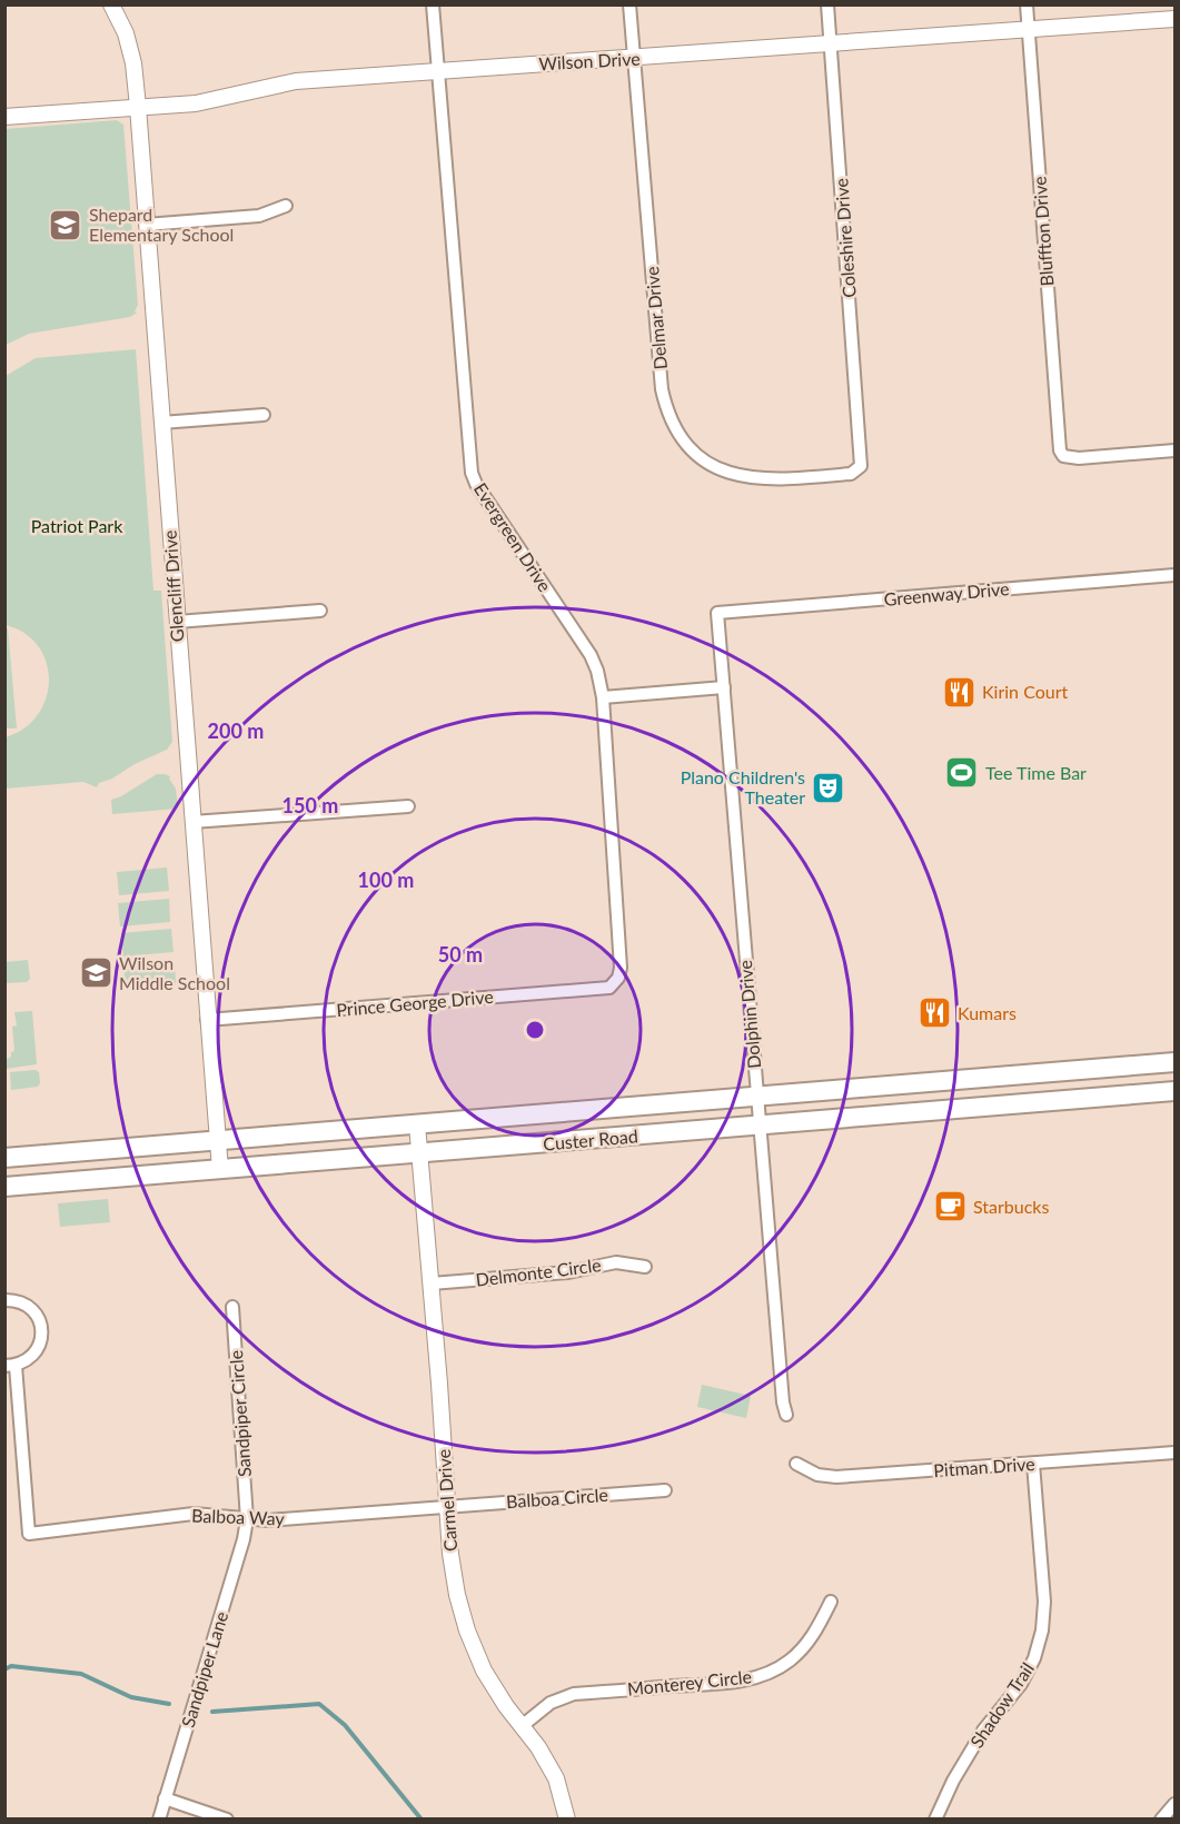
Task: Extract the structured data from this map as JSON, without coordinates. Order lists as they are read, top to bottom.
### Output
{
  "streets": {
    "main road": ["Custer Road"],
    "street": [
      "Wilson Drive",
      "Bluffton Drive",
      "Coleshire Drive",
      "Delmar Drive",
      "Evergreen Drive",
      "Glencliff Drive",
      "Greenway Drive",
      "Prince George Drive",
      "Dolphin Drive",
      "Delmonte Circle",
      "Sandpiper Circle",
      "Pitman Drive",
      "Balboa Circle",
      "Carmel Drive",
      "Balboa Way",
      "Sandpiper Lane",
      "Monterey Circle",
      "Shadow Trail"
    ]
  },
  "crossings": [
    ["Wilson Drive", "Bluffton Drive"],
    ["Wilson Drive", "Coleshire Drive"],
    ["Wilson Drive", "Delmar Drive"],
    ["Wilson Drive", "Evergreen Drive"],
    ["Wilson Drive", "Glencliff Drive"],
    ["Coleshire Drive", "Delmar Drive"],
    ["Evergreen Drive", "Prince George Drive"],
    ["Glencliff Drive", "Prince George Drive"],
    ["Glencliff Drive", "Custer Road"],
    ["Greenway Drive", "Dolphin Drive"],
    ["Dolphin Drive", "Custer Road"],
    ["Custer Road", "Carmel Drive"],
    ["Delmonte Circle", "Carmel Drive"],
    ["Sandpiper Circle", "Balboa Way"],
    ["Sandpiper Circle", "Sandpiper Lane"],
    ["Pitman Drive", "Shadow Trail"],
    ["Balboa Circle", "Carmel Drive"],
    ["Balboa Circle", "Balboa Way"],
    ["Carmel Drive", "Balboa Way"],
    ["Carmel Drive", "Monterey Circle"],
    ["Balboa Way", "Sandpiper Lane"]
  ],
  "parks": ["Patriot Park"],
  "places": {
    "school or university": ["Shepard Elementary School", "Wilson Middle School"],
    "restaurant": ["Kirin Court", "Kumars"],
    "sports": ["Tee Time Bar"],
    "theatre": ["Plano Children's Theater"],
    "cafe": ["Starbucks"]
  },
  "rings": [
    "200 m",
    "150 m",
    "100 m",
    "50 m"
  ]
}
